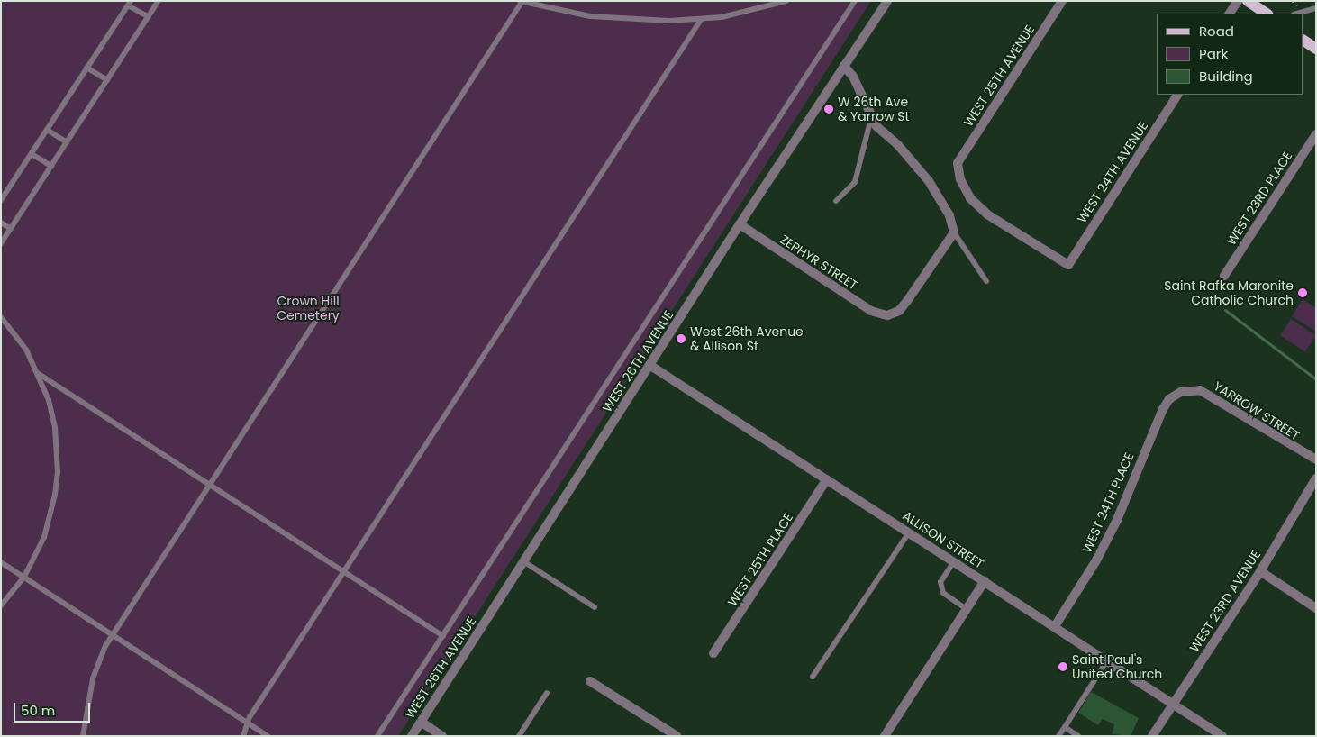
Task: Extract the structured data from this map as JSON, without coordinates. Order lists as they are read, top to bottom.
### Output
{
  "streets": {
    "street": [
      "WEST 25TH AVENUE",
      "WEST 24TH AVENUE",
      "WEST 23RD PLACE",
      "ZEPHYR STREET",
      "WEST 26TH AVENUE",
      "YARROW STREET",
      "WEST 24TH PLACE",
      "ALLISON STREET",
      "WEST 25TH PLACE",
      "WEST 23RD AVENUE"
    ]
  },
  "crossings": [
    ["WEST 25TH AVENUE", "WEST 24TH AVENUE"],
    ["ZEPHYR STREET", "WEST 26TH AVENUE"],
    ["WEST 26TH AVENUE", "ALLISON STREET"],
    ["YARROW STREET", "WEST 24TH PLACE"],
    ["WEST 24TH PLACE", "ALLISON STREET"],
    ["ALLISON STREET", "WEST 25TH PLACE"],
    ["ALLISON STREET", "WEST 23RD AVENUE"]
  ],
  "parks": ["Crown Hill Cemetery"],
  "places": [
    "W 26th Ave & Yarrow St",
    "Saint Rafka Maronite Catholic Church",
    "West 26th Avenue & Allison St",
    "Saint Paul's United Church"
  ],
  "legend": ["Road", "Park", "Building"],
  "scale_bar": "50 m"
}
